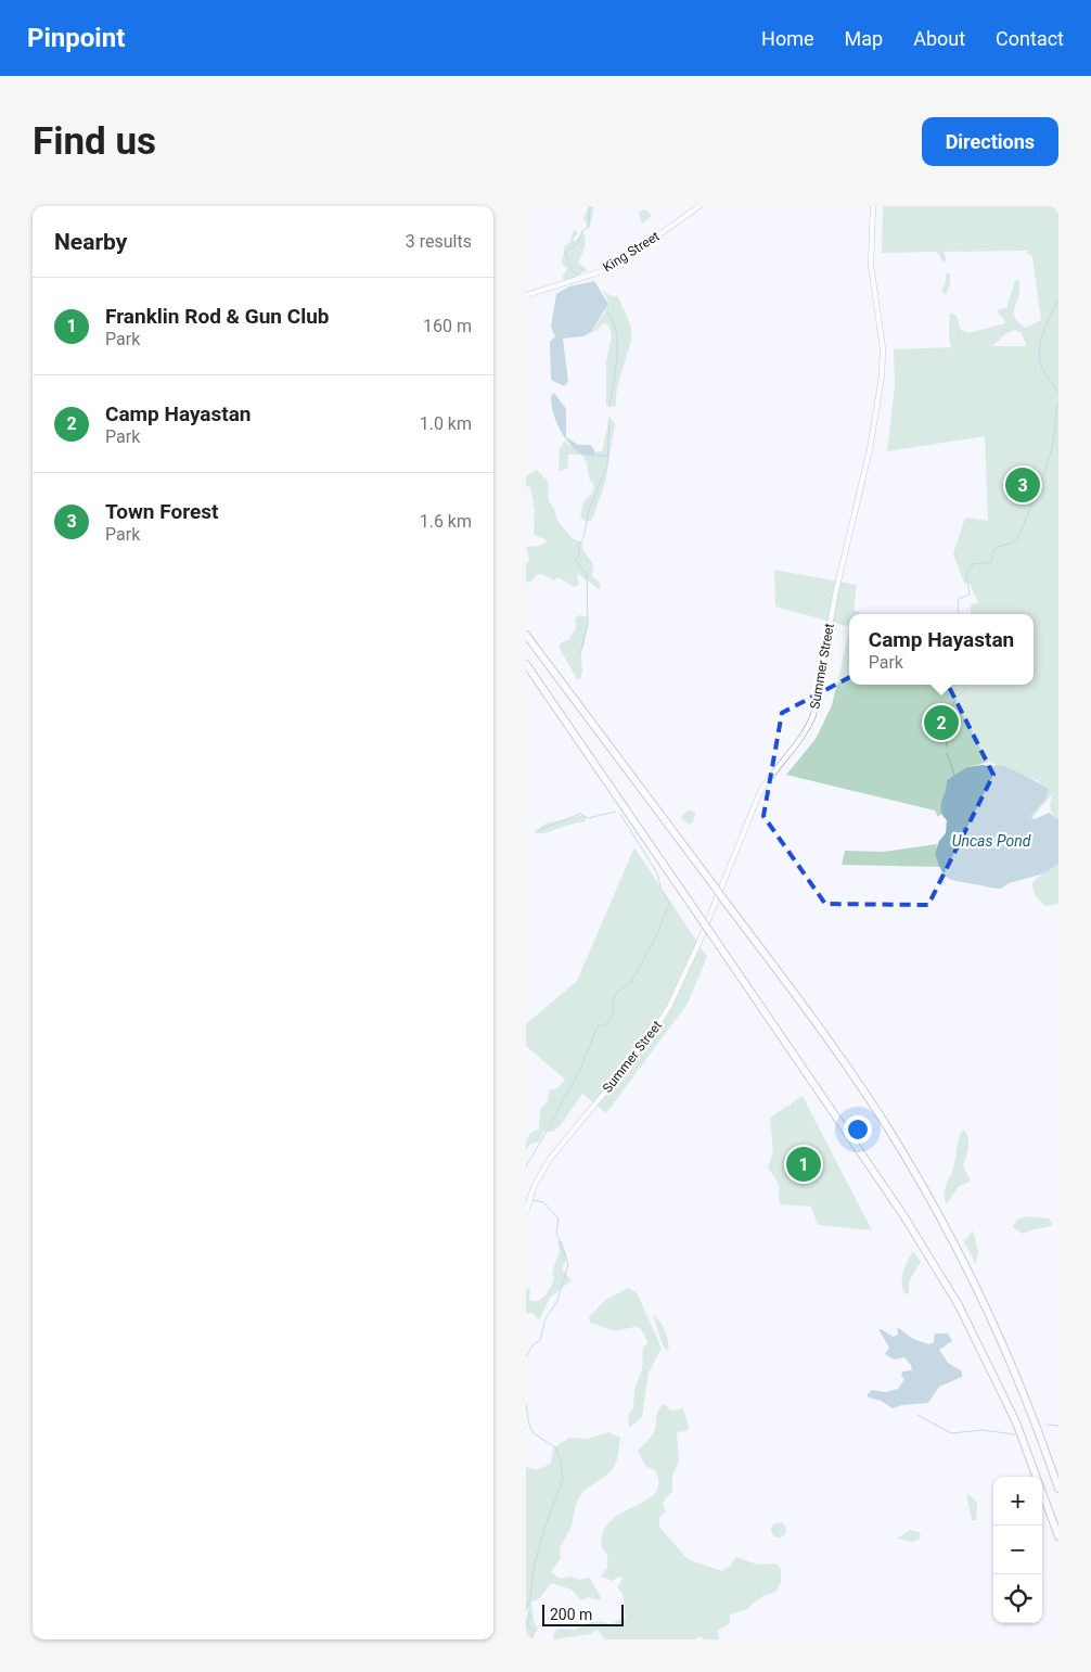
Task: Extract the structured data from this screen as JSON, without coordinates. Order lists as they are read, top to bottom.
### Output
{
  "streets": {
    "main road": ["King Street", "Summer Street"]
  },
  "water": ["Uncas Pond"],
  "scale_bar": "200 m",
  "page": {
    "header": "Pinpoint",
    "nav": [
      "Home",
      "Map",
      "About",
      "Contact"
    ],
    "buttons": "Directions",
    "title": "Find us",
    "heading": ["Nearby", "3 results"],
    "list": [
      {
        "mark": "1",
        "name": "Franklin Rod & Gun Club",
        "note": "Park",
        "value": "160 m"
      },
      {
        "mark": "2",
        "name": "Camp Hayastan",
        "note": "Park",
        "value": "1.0 km"
      },
      {
        "mark": "3",
        "name": "Town Forest",
        "note": "Park",
        "value": "1.6 km"
      }
    ],
    "pins": ["3", "2", "1"],
    "popup": ["Camp Hayastan", "Park"],
    "map_buttons": ["+", "−"],
    "scale": "200 m"
  }
}
